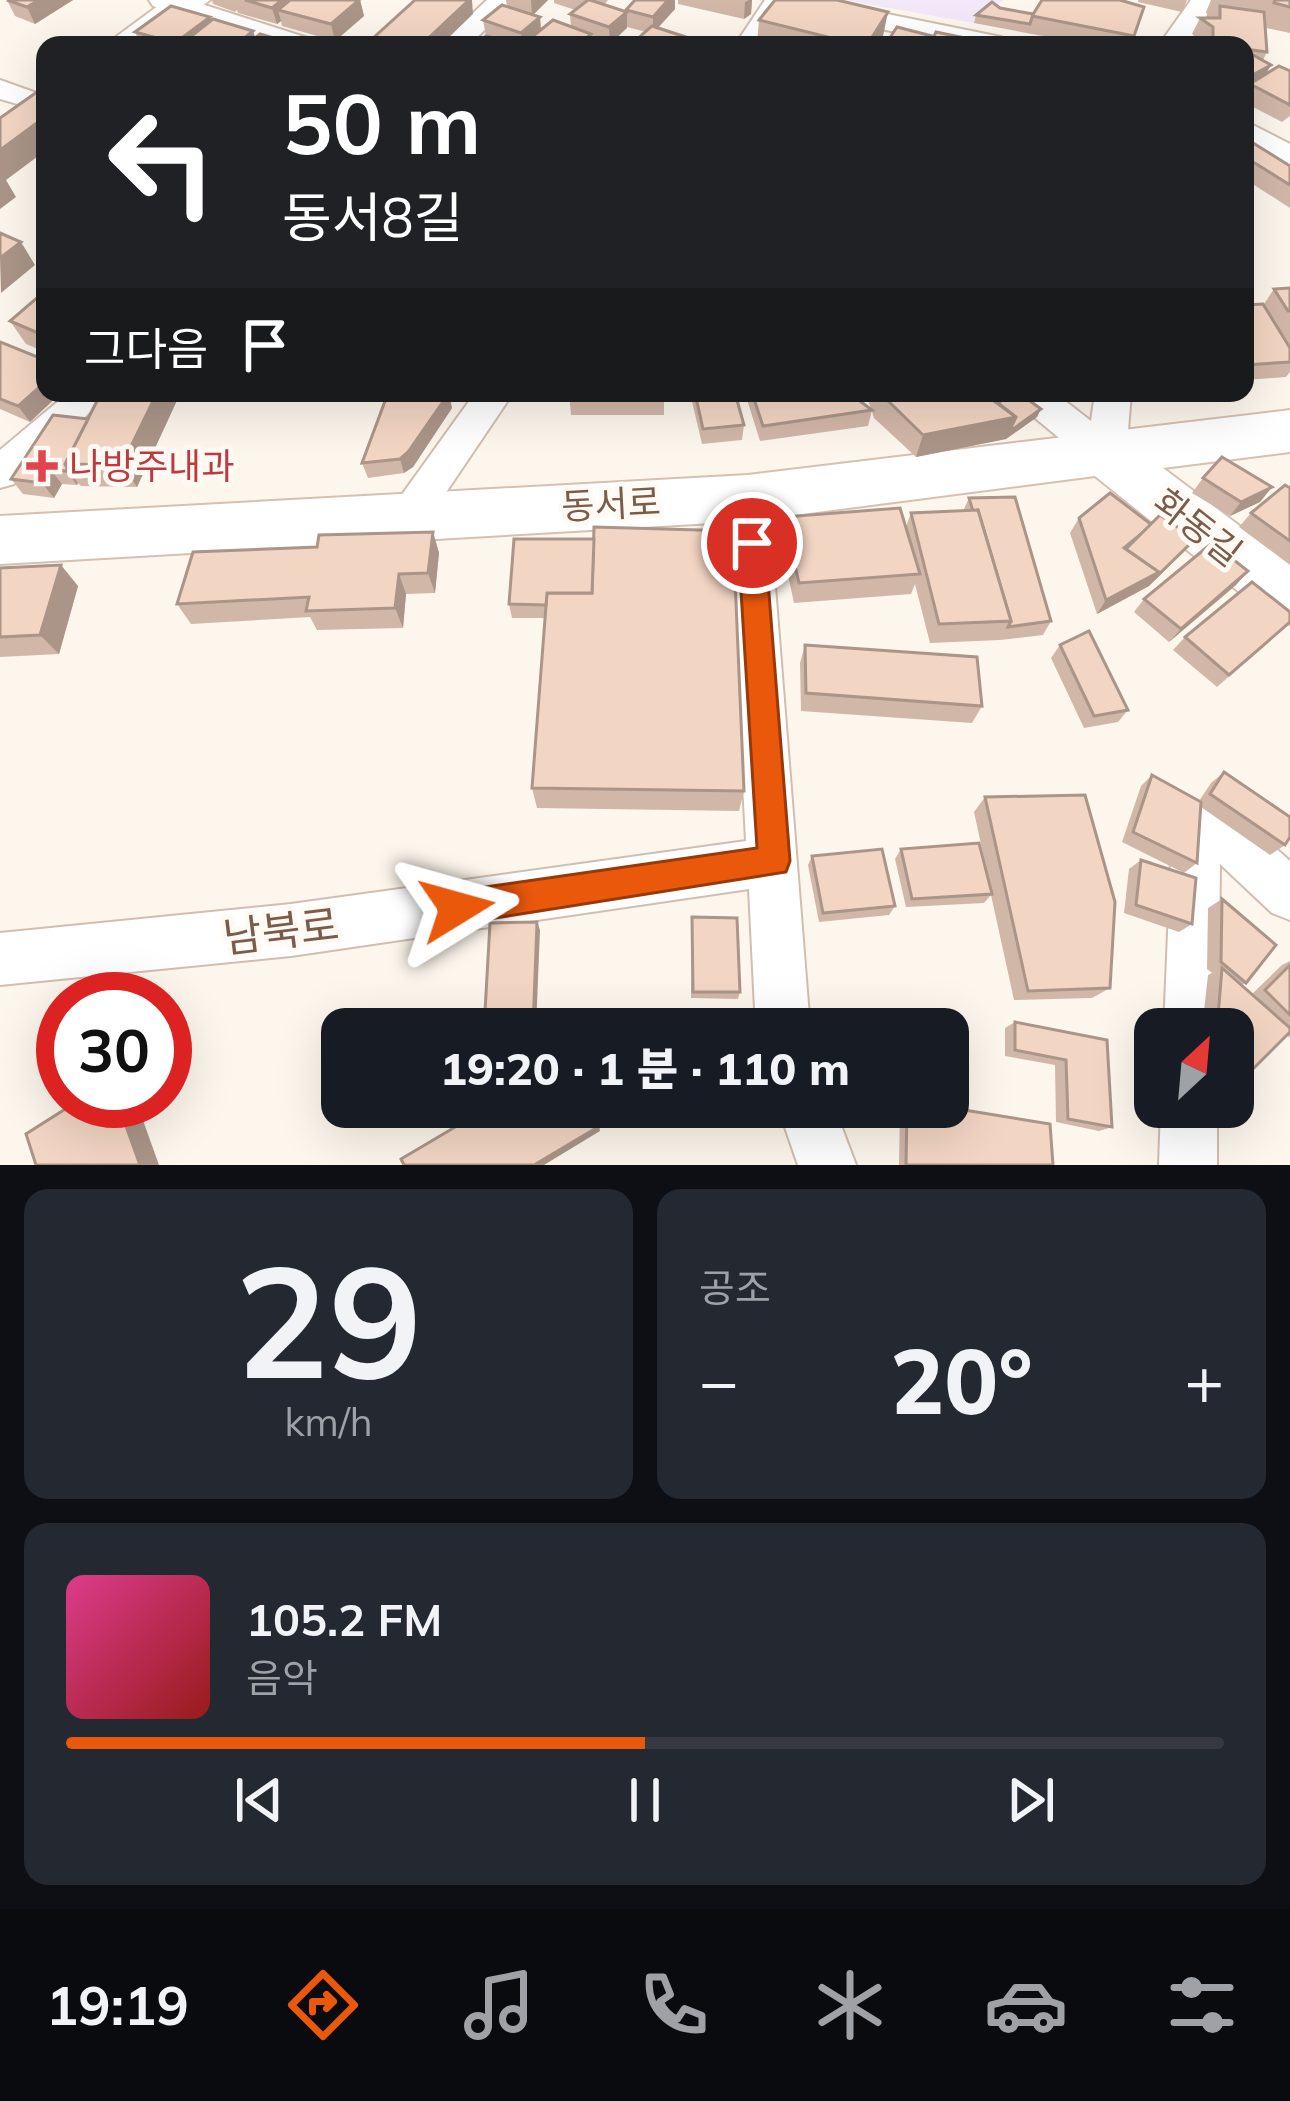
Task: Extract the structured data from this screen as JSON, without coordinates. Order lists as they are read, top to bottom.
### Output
{
  "streets": {
    "main road": ["동서로", "화동길"],
    "street": ["남북로"]
  },
  "crossings": [
    ["동서로", "화동길"]
  ],
  "places": {
    "health": ["나방주내과"]
  },
  "north": "top right",
  "page": {
    "turn": ["50 m", "동서8길"],
    "then": "그다음",
    "limit": "30",
    "trip": "19:20 · 1 분 · 110 m",
    "tile": [
      ["29", "km/h"],
      "공조"
    ],
    "heat": ["−", "20°", "+"],
    "song": ["105.2 FM", "음악"],
    "tabs": "19:19"
  }
}
